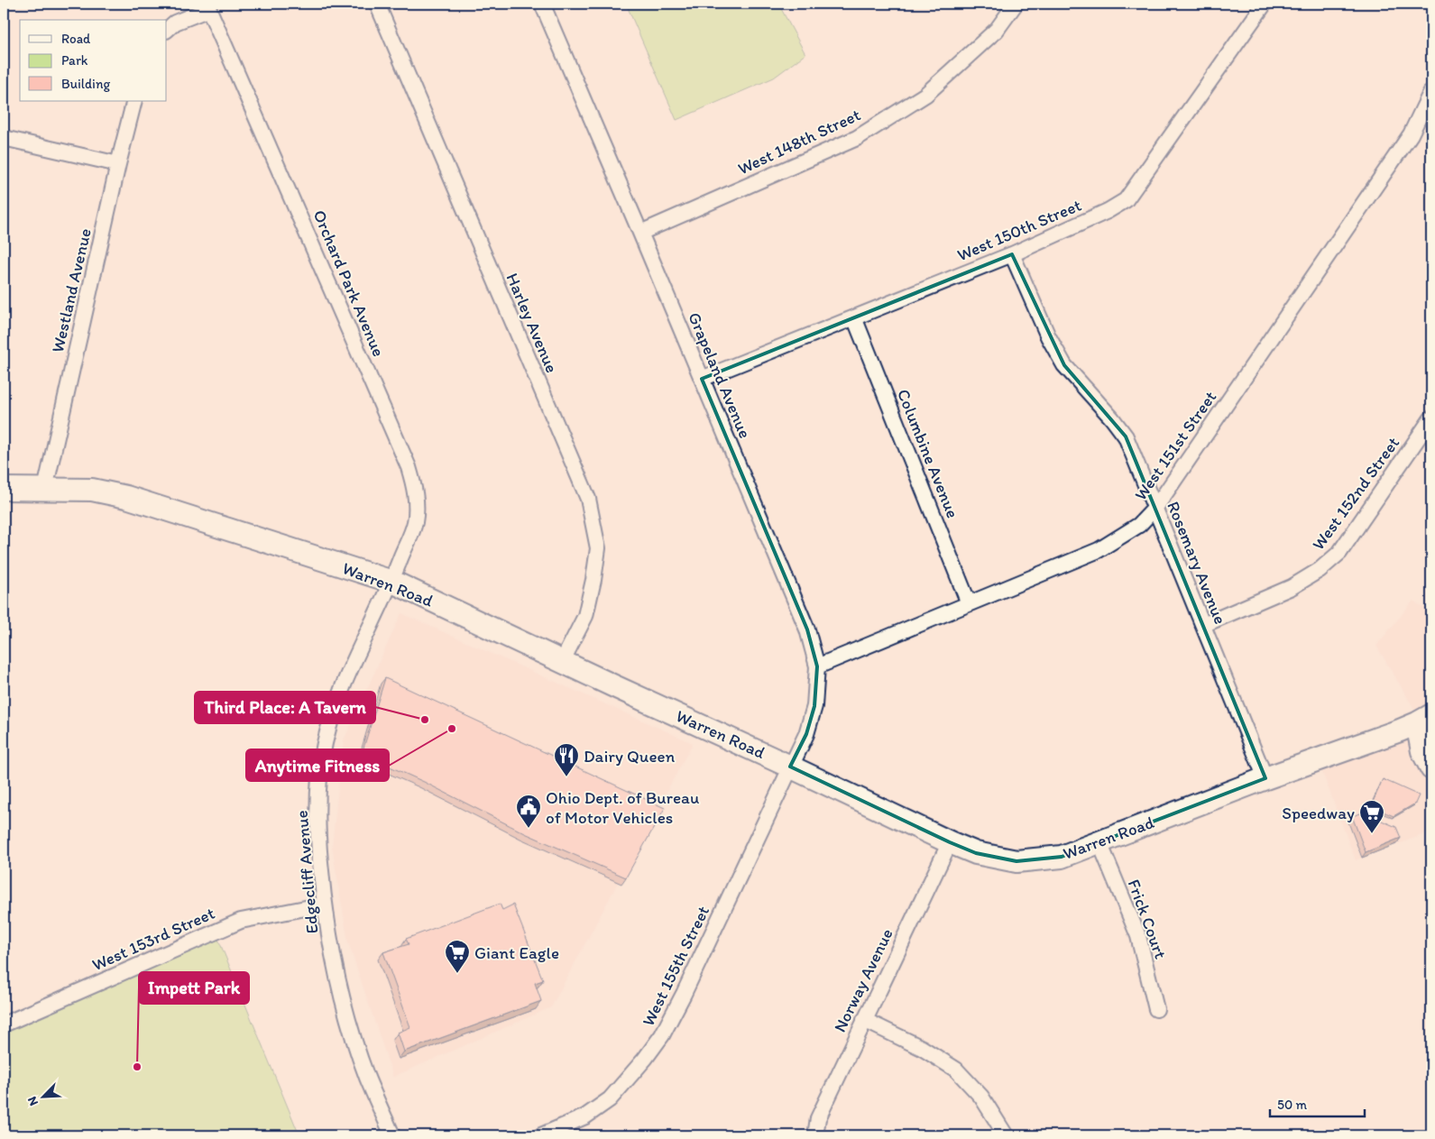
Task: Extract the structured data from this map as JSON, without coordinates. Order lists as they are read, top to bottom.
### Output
{
  "streets": {
    "main road": ["Warren Road"],
    "street": [
      "West 148th Street",
      "West 150th Street",
      "Orchard Park Avenue",
      "Westland Avenue",
      "Harley Avenue",
      "Grapeland Avenue",
      "West 151st Street",
      "Columbine Avenue",
      "West 152nd Street",
      "Rosemary Avenue",
      "Edgecliff Avenue",
      "Frick Court",
      "West 153rd Street",
      "West 155th Street",
      "Norway Avenue"
    ]
  },
  "crossings": [
    ["West 148th Street", "Grapeland Avenue"],
    ["West 150th Street", "Grapeland Avenue"],
    ["West 150th Street", "Columbine Avenue"],
    ["West 150th Street", "Rosemary Avenue"],
    ["Orchard Park Avenue", "Warren Road"],
    ["Orchard Park Avenue", "Edgecliff Avenue"],
    ["Westland Avenue", "Warren Road"],
    ["Harley Avenue", "Warren Road"],
    ["Grapeland Avenue", "West 151st Street"],
    ["Grapeland Avenue", "Warren Road"],
    ["Grapeland Avenue", "West 155th Street"],
    ["West 151st Street", "Columbine Avenue"],
    ["West 151st Street", "Rosemary Avenue"],
    ["West 152nd Street", "Rosemary Avenue"],
    ["Rosemary Avenue", "Warren Road"],
    ["Warren Road", "Edgecliff Avenue"],
    ["Warren Road", "Frick Court"],
    ["Warren Road", "West 155th Street"],
    ["Warren Road", "Norway Avenue"],
    ["Edgecliff Avenue", "West 153rd Street"]
  ],
  "places": {
    "other": ["Third Place: A Tavern", "Anytime Fitness", "Impett Park"],
    "restaurant": ["Dairy Queen"],
    "public building": ["Ohio Dept. of Bureau of Motor Vehicles"],
    "supermarket": ["Speedway", "Giant Eagle"]
  },
  "legend": ["Road", "Park", "Building"],
  "scale_bar": "50 m",
  "north": "bottom left"
}
